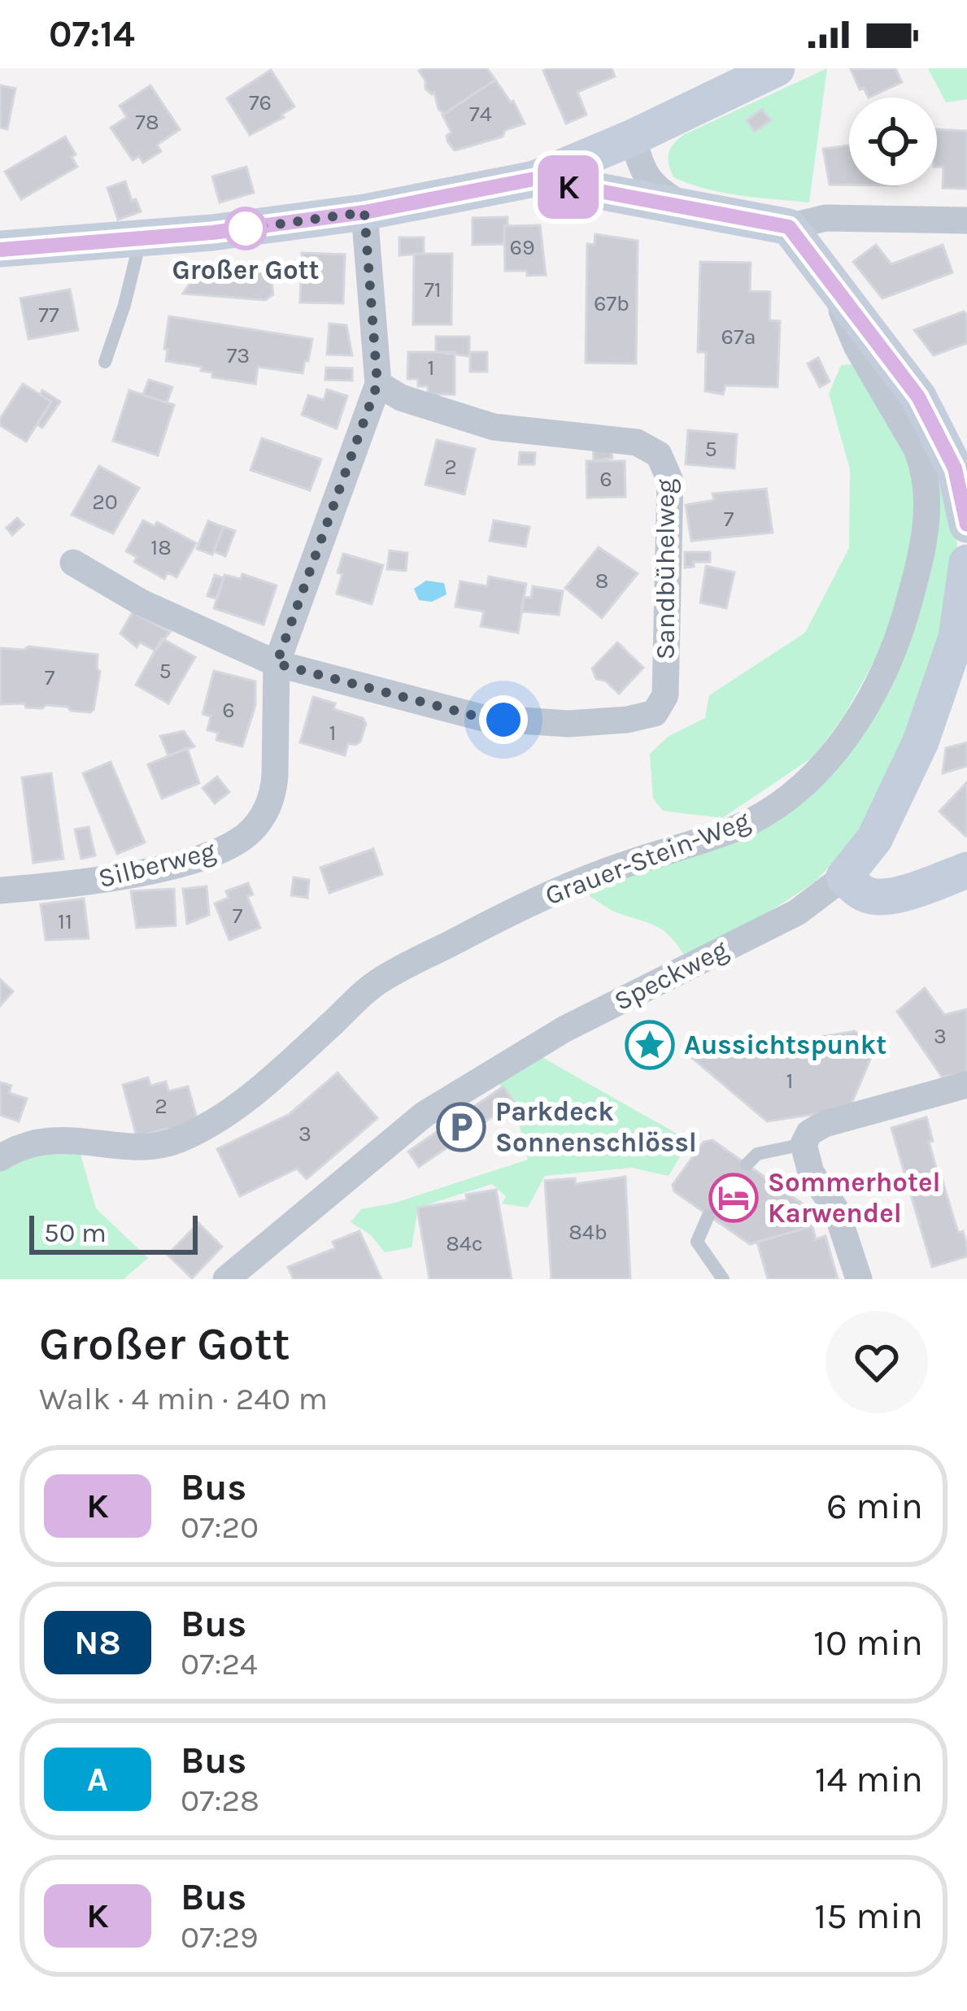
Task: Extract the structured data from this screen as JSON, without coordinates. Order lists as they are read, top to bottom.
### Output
{
  "streets": {
    "street": [
      "Sandbühelweg",
      "Grauer-Stein-Weg",
      "Silberweg",
      "Speckweg"
    ]
  },
  "crossings": [
    ["Sandbühelweg", "Silberweg"]
  ],
  "places": {
    "other": ["Großer Gott"],
    "place": ["Aussichtspunkt"],
    "parking": ["Parkdeck Sonnenschlössl"],
    "hotel": ["Sommerhotel Karwendel"]
  },
  "lines": ["bus line K"],
  "house_numbers": [
    "76",
    "74",
    "78",
    "69",
    "71",
    "67b",
    "77",
    "67a",
    "73",
    "1",
    "5",
    "2",
    "6",
    "20",
    "7",
    "18",
    "8",
    "5",
    "7",
    "6",
    "1",
    "7",
    "11",
    "3",
    "1",
    "2",
    "3",
    "84b",
    "84c"
  ],
  "scale_bar": "50 m",
  "page": {
    "status": "07:14",
    "on_map": "K",
    "scale": "50 m",
    "heading": ["Großer Gott", "Walk · 4 min · 240 m"],
    "list": [
      {
        "mark": "K",
        "name": "Bus",
        "note": "07:20",
        "value": "6 min"
      },
      {
        "mark": "N8",
        "name": "Bus",
        "note": "07:24",
        "value": "10 min"
      },
      {
        "mark": "A",
        "name": "Bus",
        "note": "07:28",
        "value": "14 min"
      },
      {
        "mark": "K",
        "name": "Bus",
        "note": "07:29",
        "value": "15 min"
      }
    ]
  }
}
